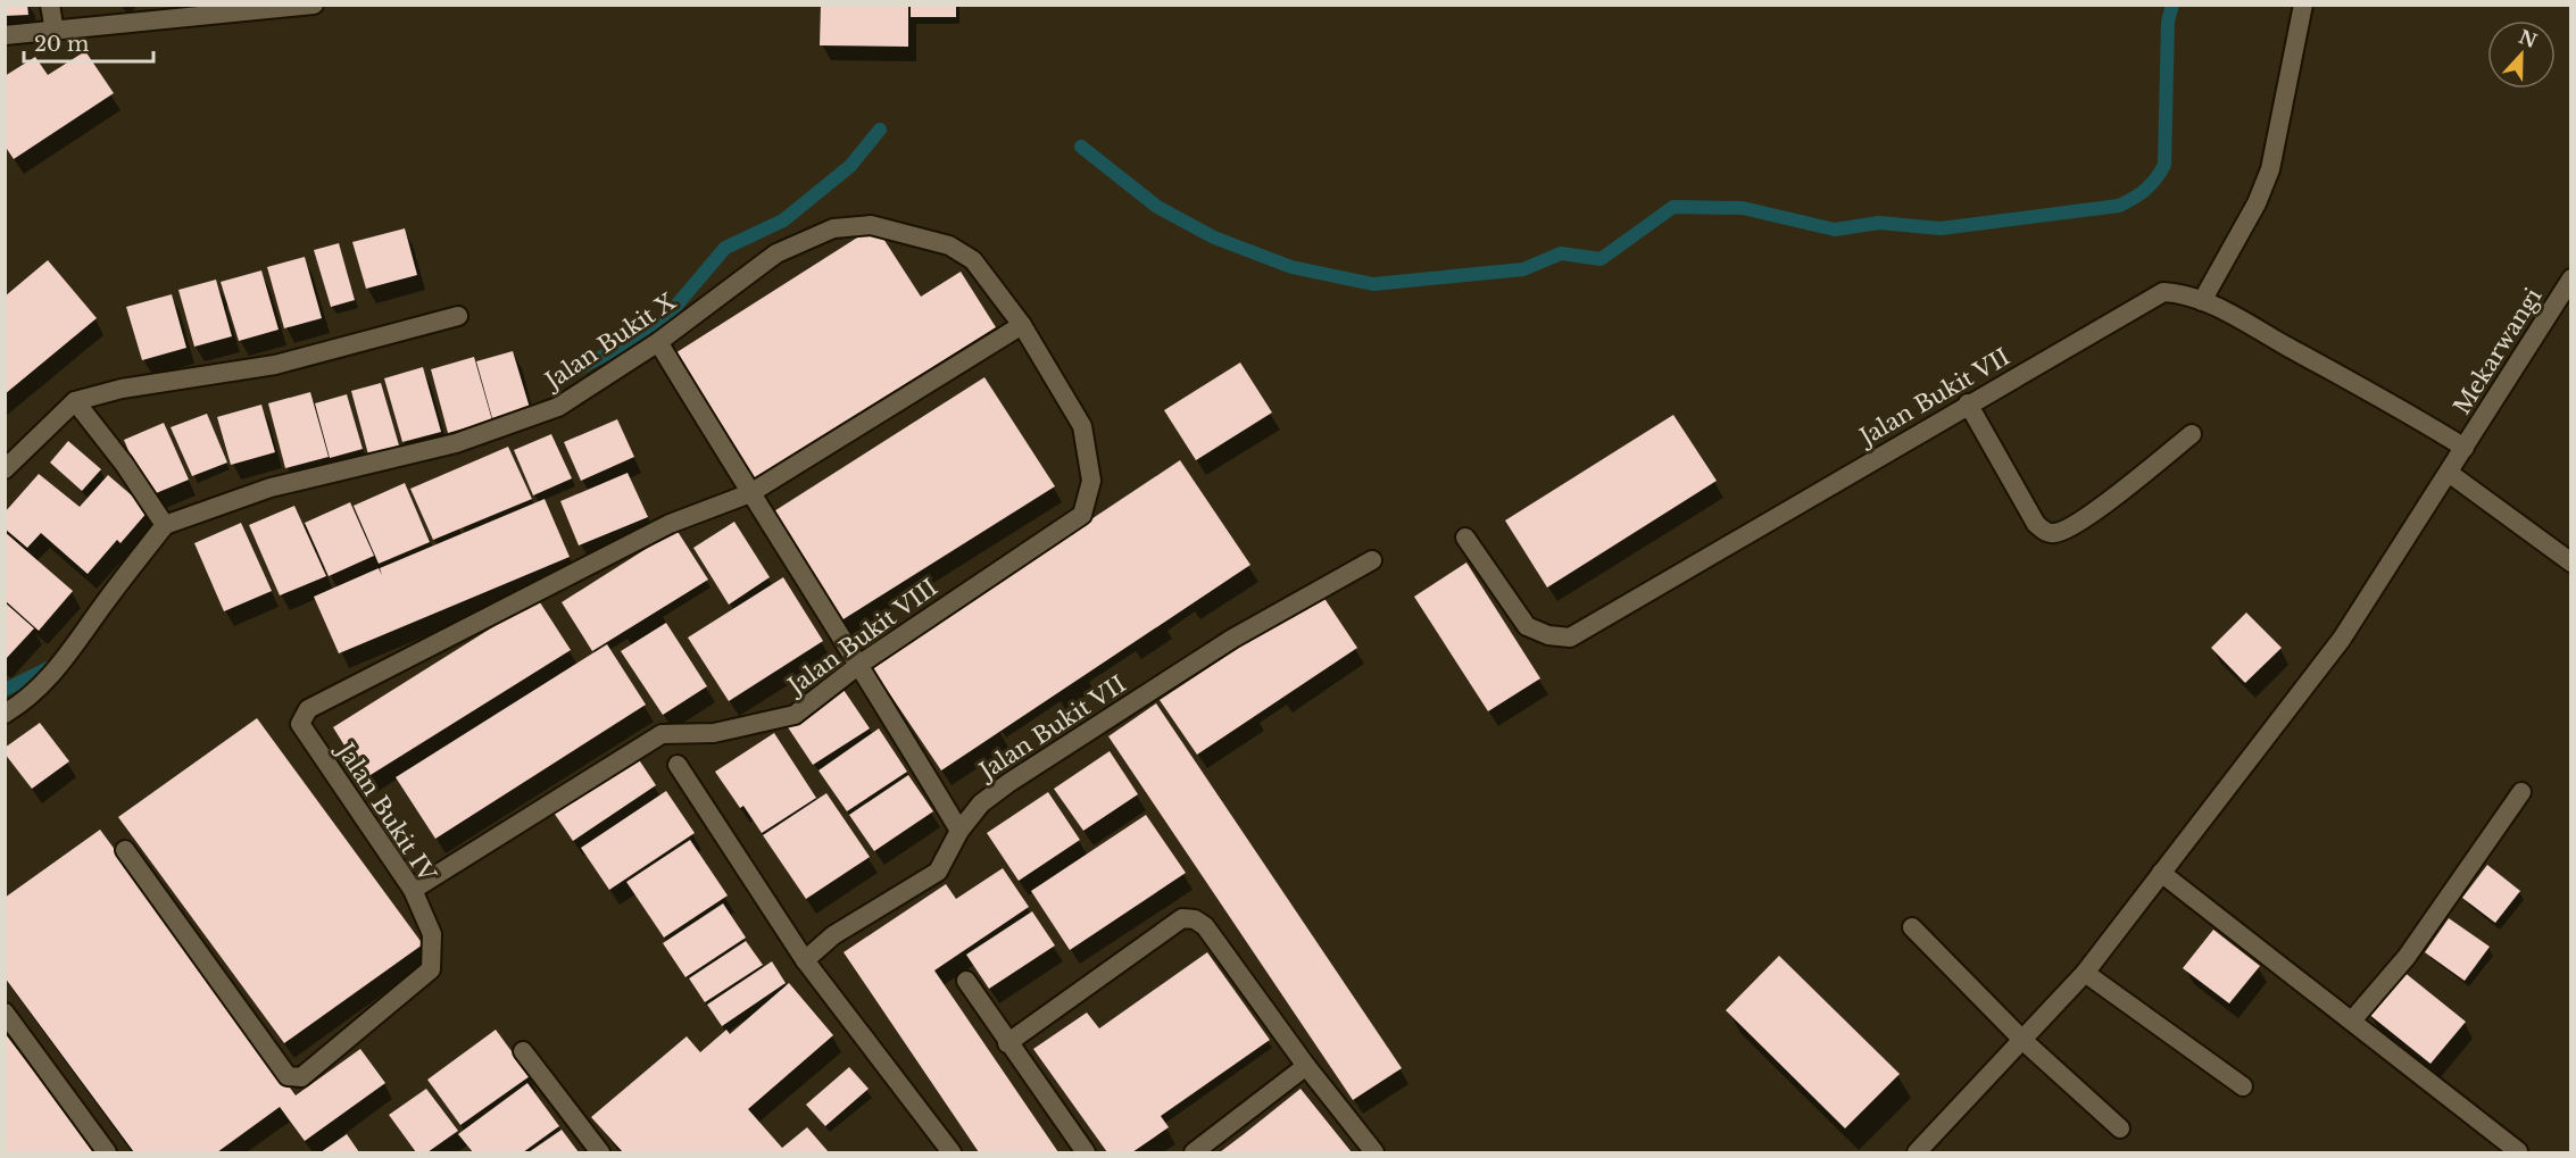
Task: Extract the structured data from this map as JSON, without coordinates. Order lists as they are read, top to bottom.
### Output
{
  "streets": {
    "street": [
      "Jalan Bukit X",
      "Mekarwangi",
      "Jalan Bukit VII",
      "Jalan Bukit VIII",
      "Jalan Bukit IV"
    ]
  },
  "crossings": [
    ["Jalan Bukit X", "Jalan Bukit VIII"],
    ["Mekarwangi", "Jalan Bukit VII"],
    ["Jalan Bukit VIII", "Jalan Bukit IV"]
  ],
  "scale_bar": "20 m",
  "north": "top"
}
